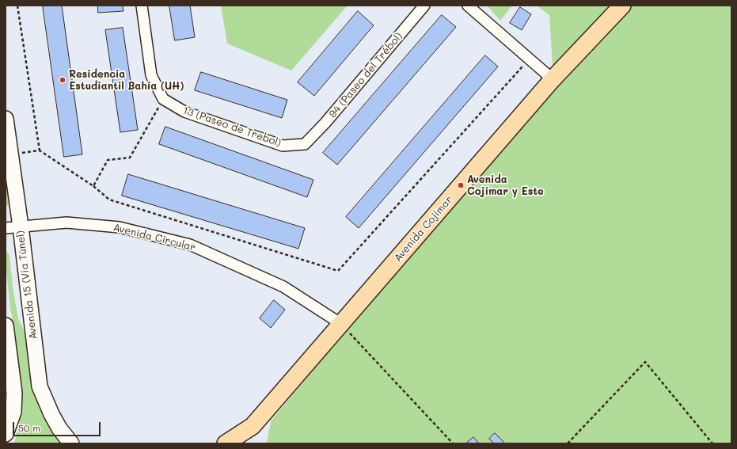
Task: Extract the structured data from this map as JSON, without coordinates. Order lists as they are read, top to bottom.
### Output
{
  "streets": {
    "main road": ["Avenida Cojímar", "Avenida 15 (Vía Túnel)"],
    "street": ["94 (Paseo del Trébol)", "13 (Paseo de Trebol)", "Avenida Circular"]
  },
  "crossings": [
    ["94 (Paseo del Trébol)", "13 (Paseo de Trebol)"],
    ["Avenida Cojímar", "Avenida Circular"],
    ["Avenida Circular", "Avenida 15 (Vía Túnel)"]
  ],
  "places": ["Residencia Estudiantil Bahía (UH)", "Avenida Cojímar y Este"],
  "scale_bar": "50 m"
}
